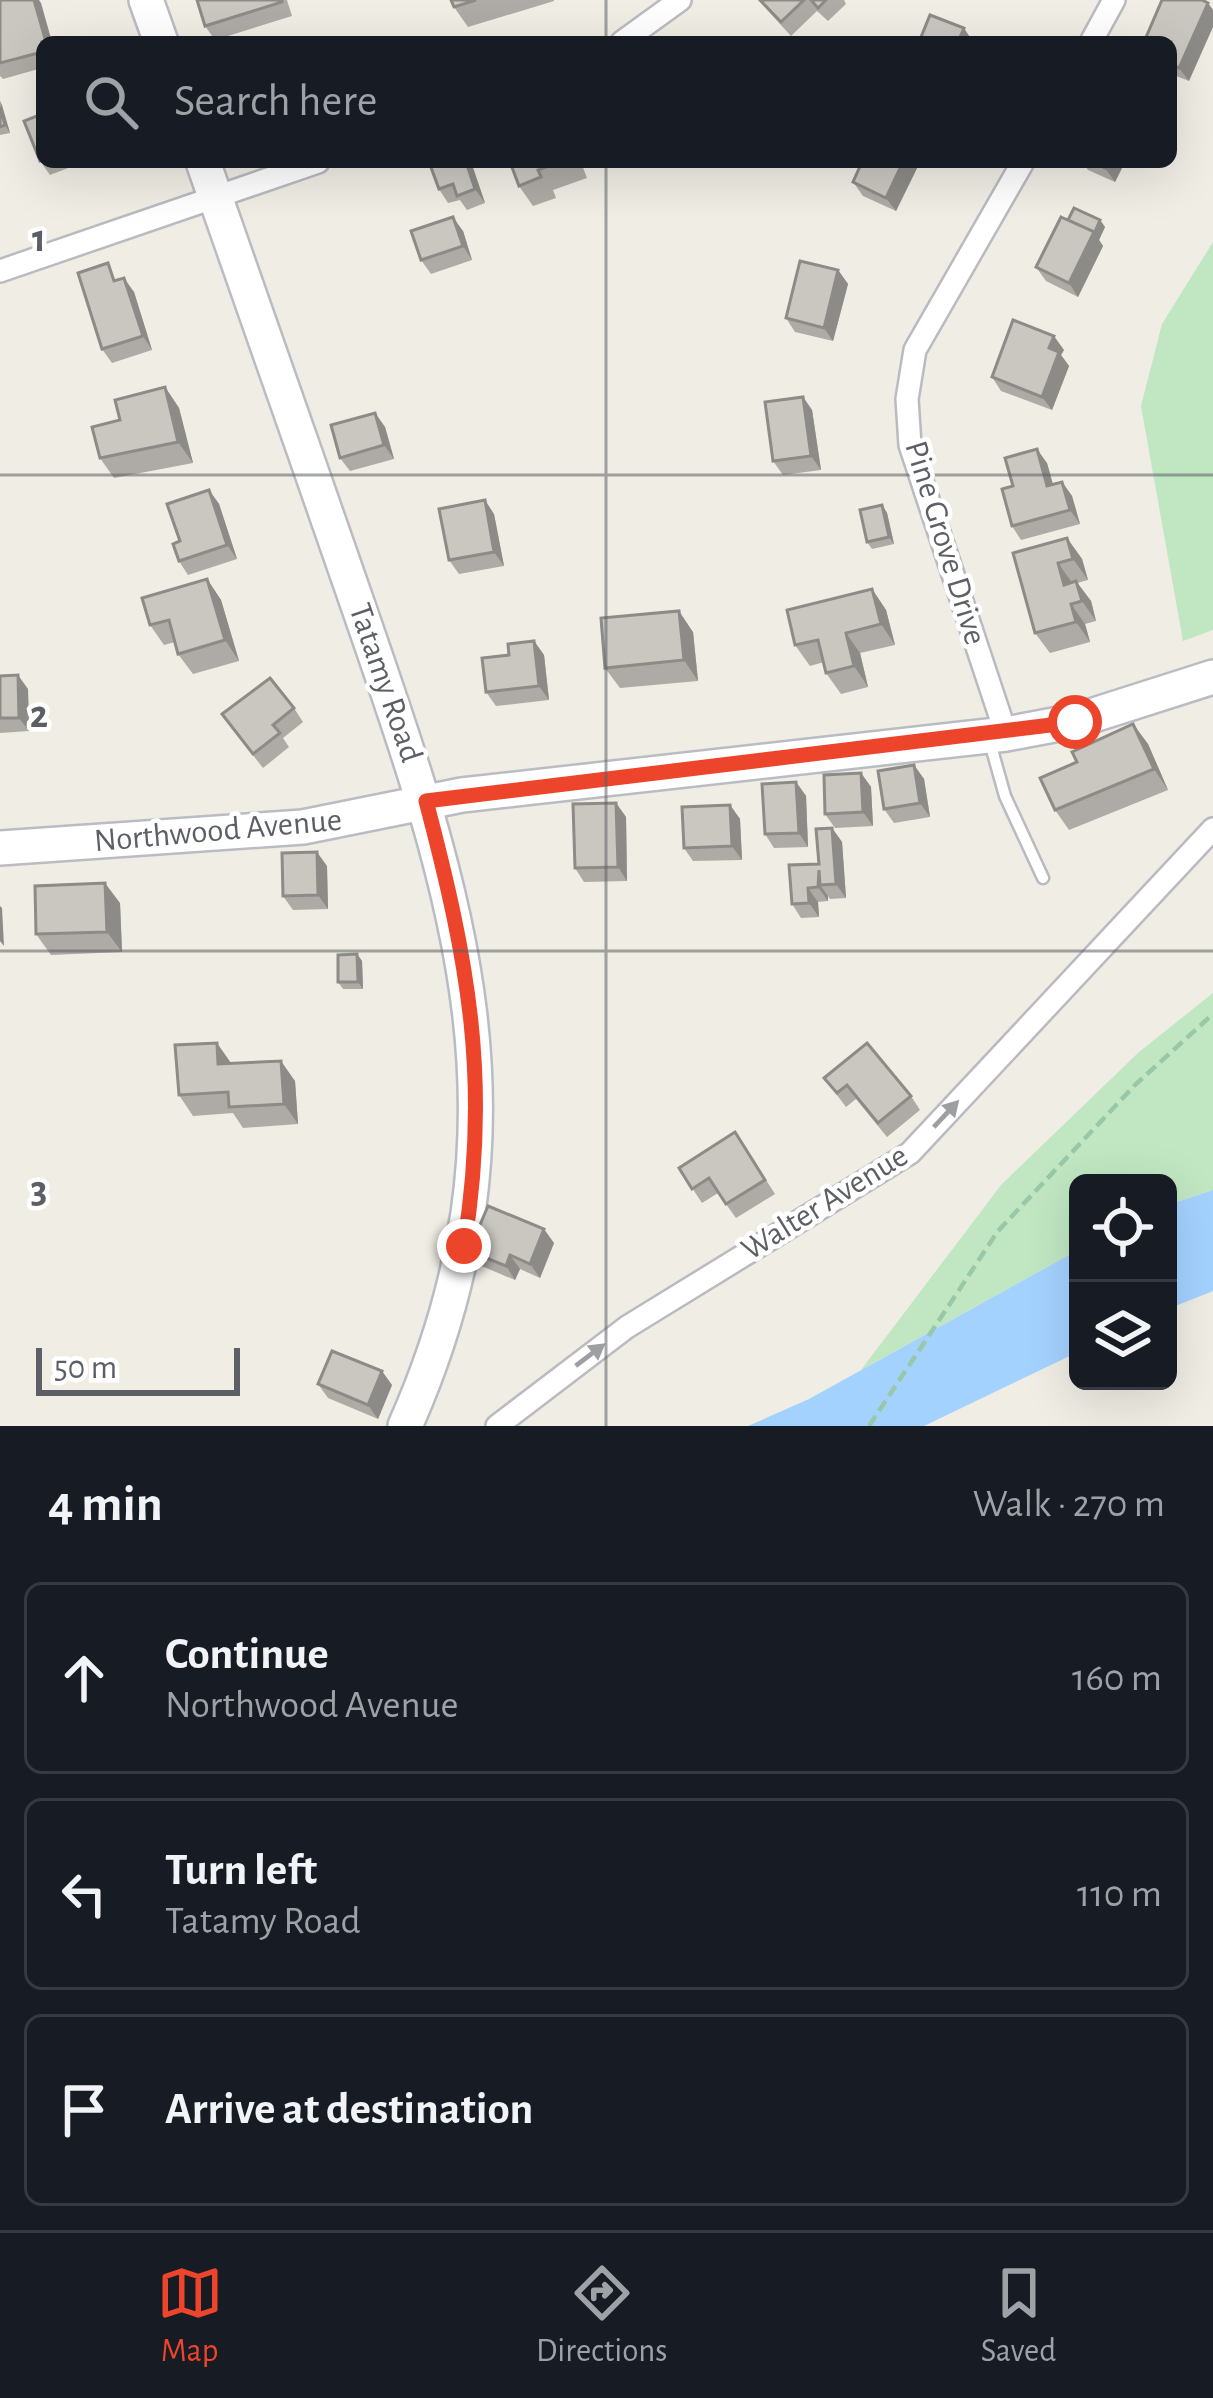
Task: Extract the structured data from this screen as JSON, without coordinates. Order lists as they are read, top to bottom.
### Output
{
  "streets": {
    "main road": ["Tatamy Road", "Northwood Avenue"],
    "street": ["Pine Grove Drive", "Walter Avenue"]
  },
  "crossings": [
    ["Pine Grove Drive", "Northwood Avenue"],
    ["Tatamy Road", "Northwood Avenue"]
  ],
  "one_way": ["Walter Avenue"],
  "scale_bar": "50 m",
  "page": {
    "search": "Search here",
    "scale": "50 m",
    "heading": ["4 min", "Walk · 270 m"],
    "list": [
      ["Continue", "Northwood Avenue", "160 m"],
      ["Turn left", "Tatamy Road", "110 m"],
      "Arrive at destination"
    ],
    "nav": ["Map", "Directions", "Saved"]
  },
  "grid": {
    "rows": ["1", "2", "3"]
  }
}
